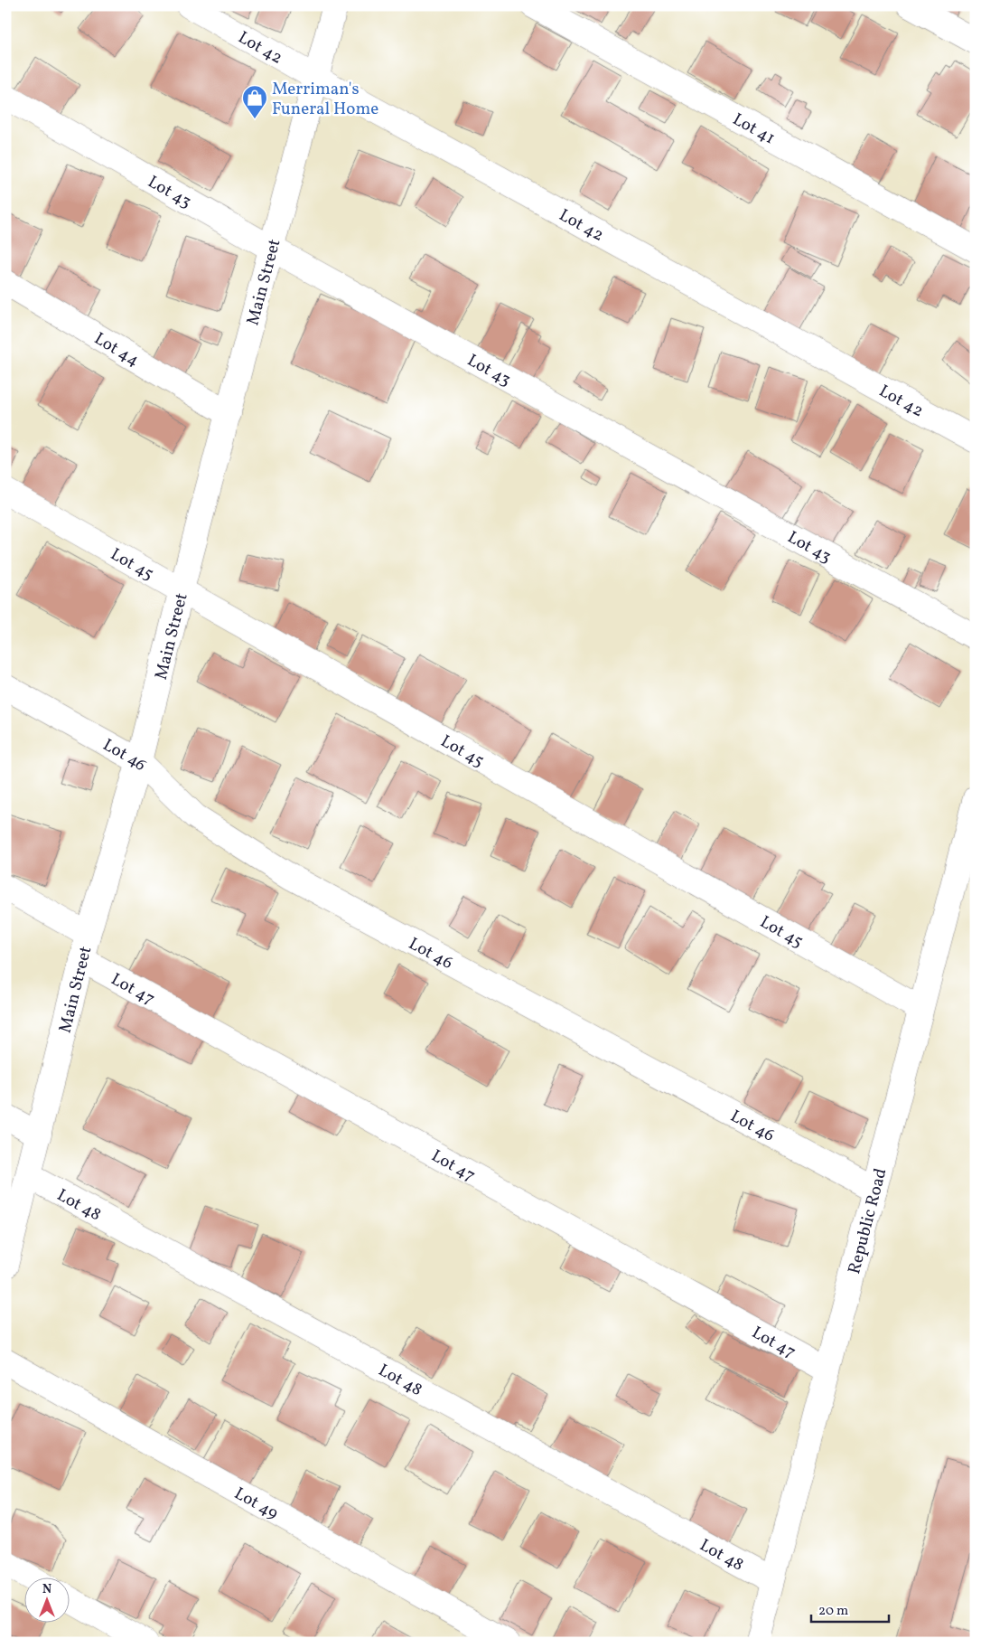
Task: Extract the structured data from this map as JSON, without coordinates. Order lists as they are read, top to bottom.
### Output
{
  "streets": {
    "street": [
      "Lot 42",
      "Lot 41",
      "Lot 43",
      "Main Street",
      "Lot 44",
      "Lot 45",
      "Lot 46",
      "Lot 47",
      "Lot 48",
      "Republic Road",
      "Lot 49"
    ]
  },
  "crossings": [
    ["Lot 42", "Main Street"],
    ["Lot 43", "Main Street"],
    ["Main Street", "Lot 44"],
    ["Main Street", "Lot 45"],
    ["Main Street", "Lot 46"],
    ["Main Street", "Lot 47"],
    ["Main Street", "Lot 48"],
    ["Lot 45", "Republic Road"],
    ["Lot 46", "Republic Road"],
    ["Lot 47", "Republic Road"],
    ["Lot 48", "Republic Road"]
  ],
  "places": {
    "shop": ["Merriman's Funeral Home"]
  },
  "scale_bar": "20 m",
  "north": "top"
}
